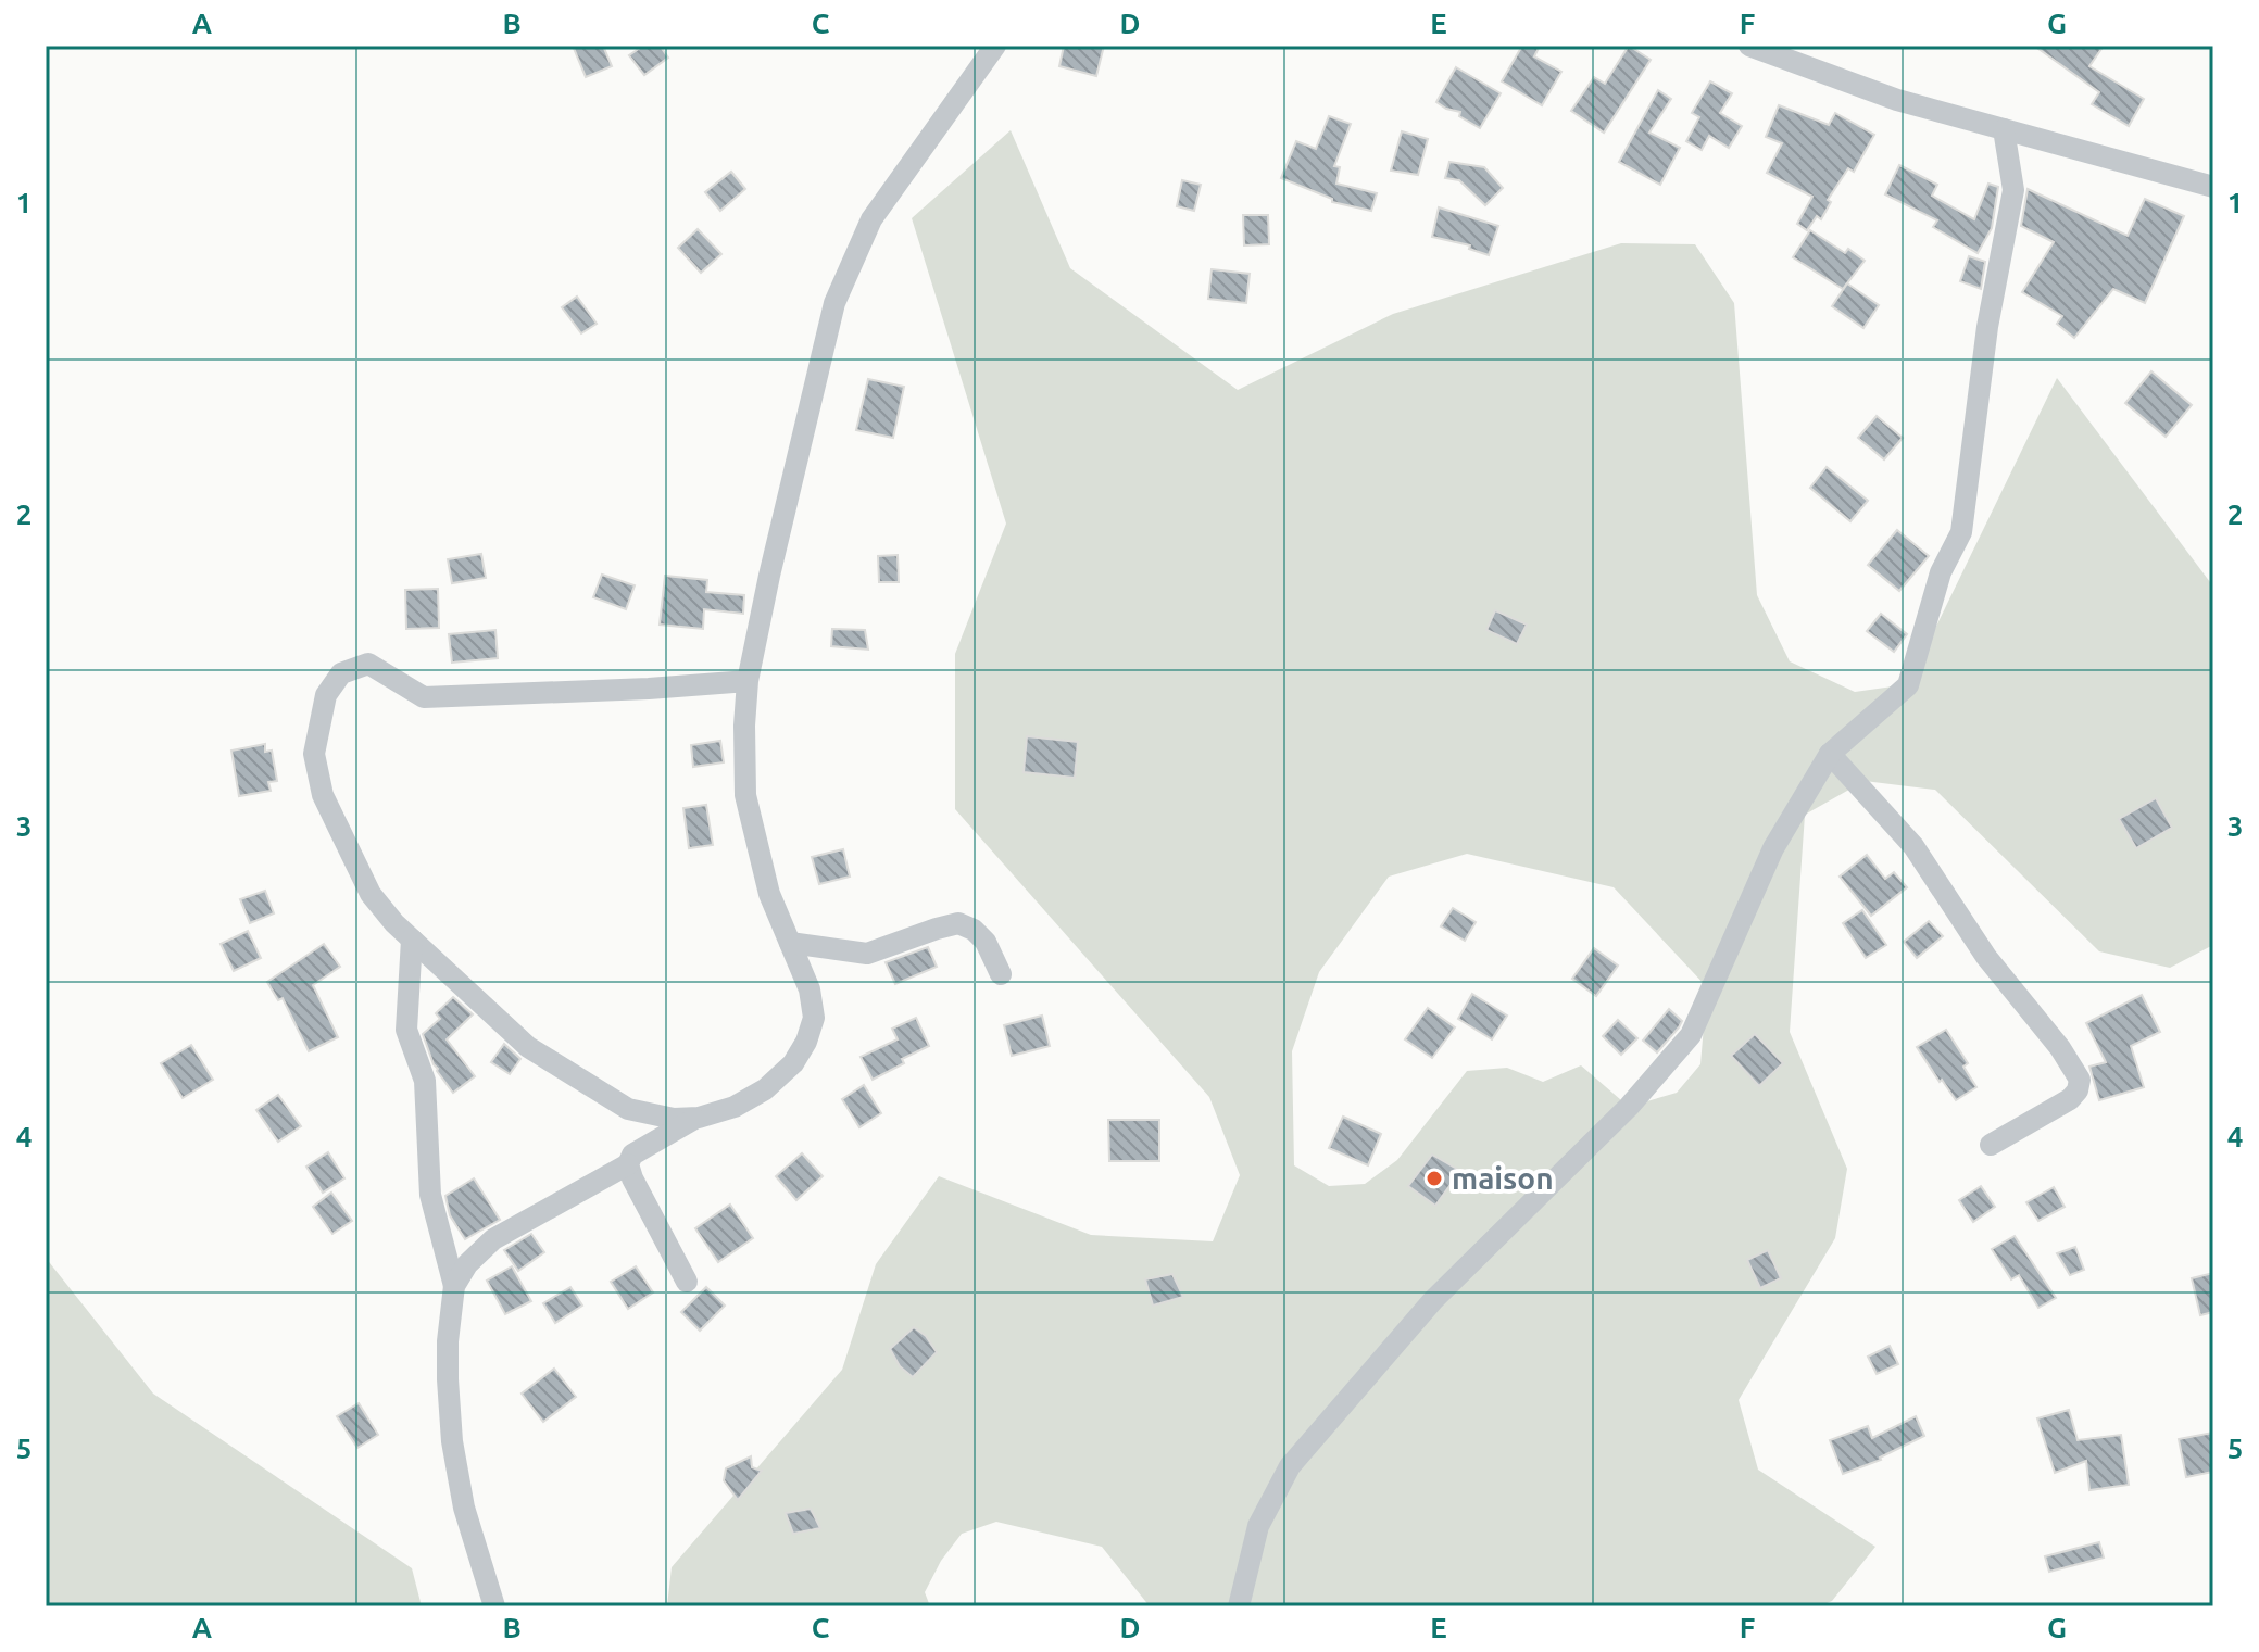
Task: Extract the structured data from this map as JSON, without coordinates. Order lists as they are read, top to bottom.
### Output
{
  "places": ["maison"],
  "grid": {
    "columns": [
      "A",
      "B",
      "C",
      "D",
      "E",
      "F",
      "G"
    ],
    "rows": [
      "1",
      "2",
      "3",
      "4",
      "5"
    ]
  }
}
